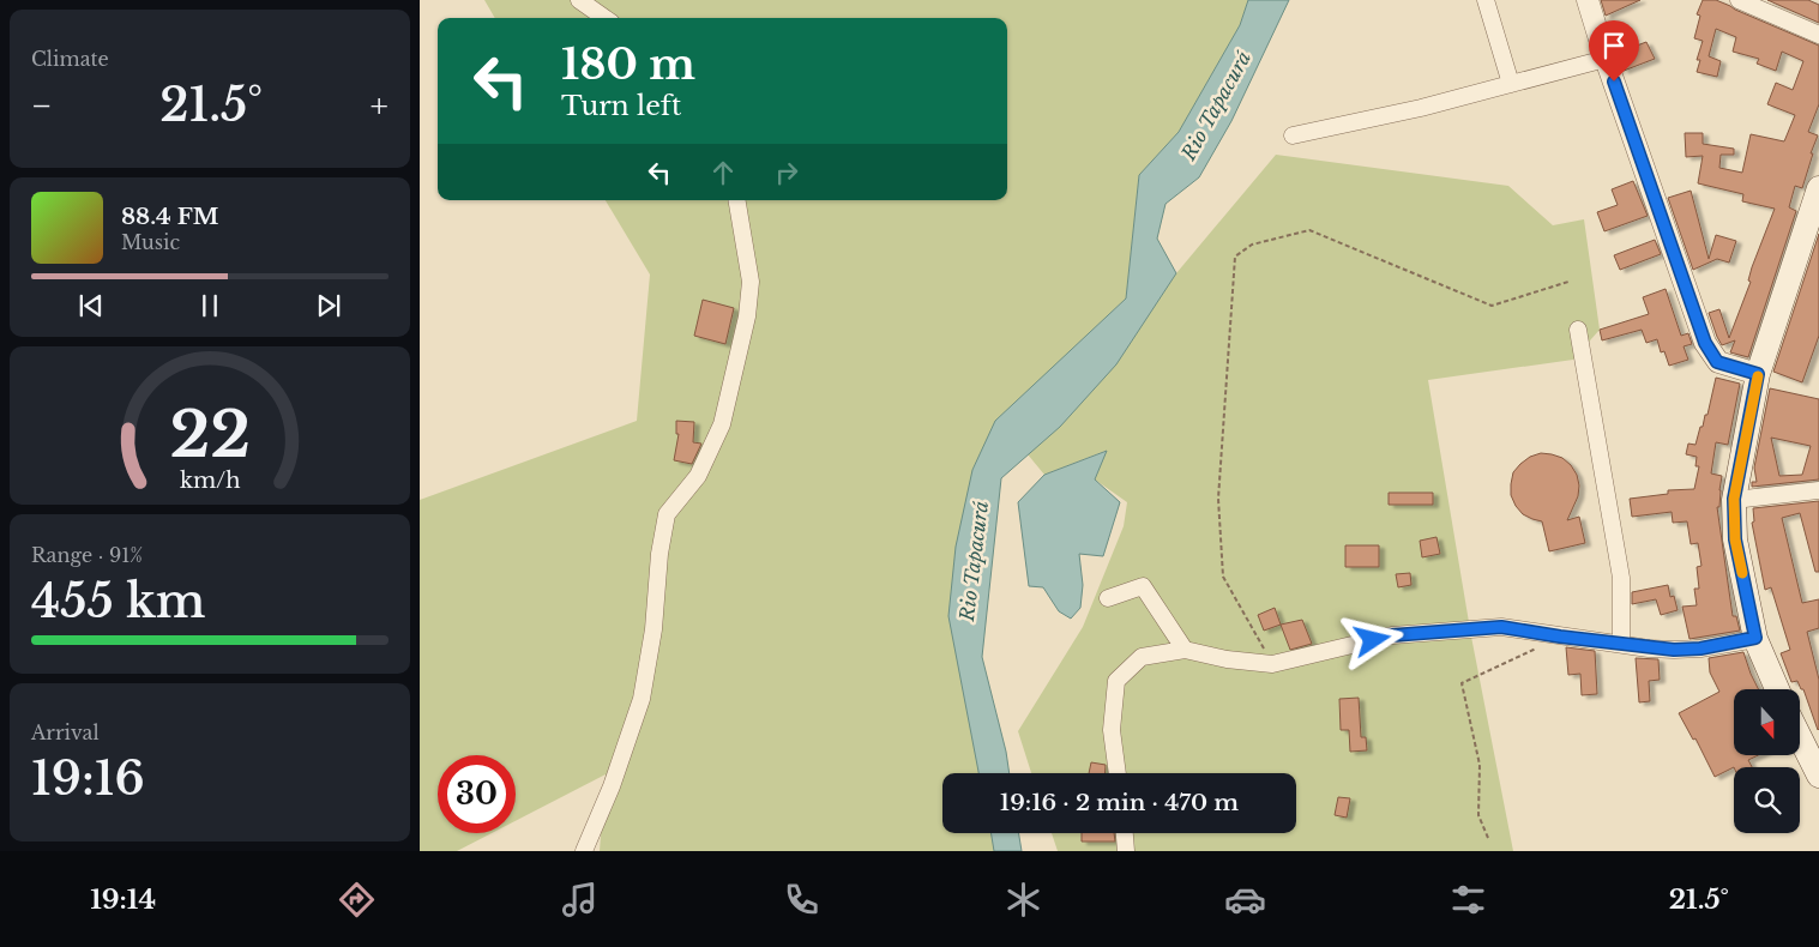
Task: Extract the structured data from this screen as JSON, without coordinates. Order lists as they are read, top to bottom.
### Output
{
  "water": ["Rio Tapacurá"],
  "north": "bottom",
  "page": {
    "tile": [
      "Climate",
      ["Range · 91%", "455 km"],
      ["Arrival", "19:16"]
    ],
    "turn": ["180 m", "Turn left"],
    "heat": ["−", "21.5°", "+"],
    "song": ["88.4 FM", "Music"],
    "limit": "30",
    "trip": "19:16 · 2 min · 470 m",
    "tabs": ["19:14", "21.5°"],
    "gauge": ["22", "km/h"]
  }
}
